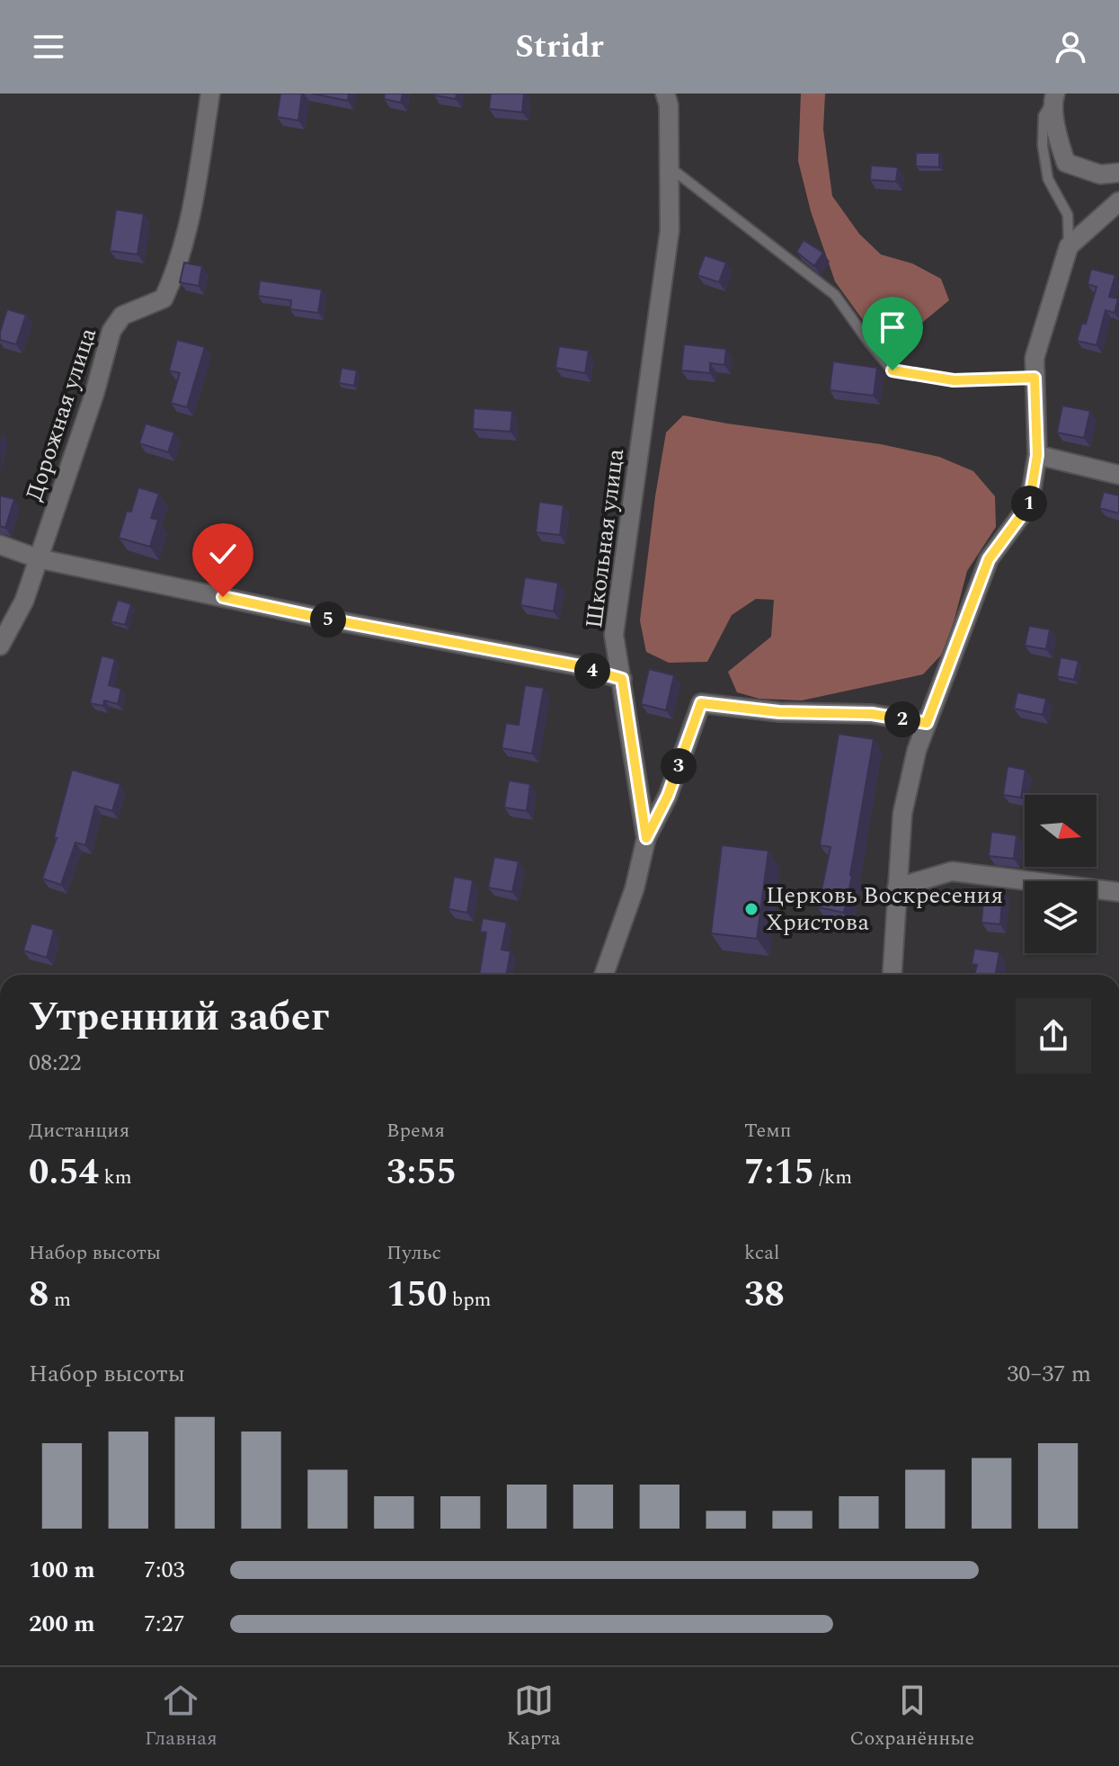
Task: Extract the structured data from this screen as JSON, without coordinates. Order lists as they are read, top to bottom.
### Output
{
  "streets": {
    "street": ["Дорожная улица", "Школьная улица"]
  },
  "places": ["Церковь Воскресения Христова"],
  "north": "right",
  "page": {
    "header": "Stridr",
    "pins": [
      "1",
      "5",
      "4",
      "2",
      "3"
    ],
    "heading": ["Утренний забег", "08:22"],
    "stats": [
      ["Дистанция", "0.54 km"],
      ["Время", "3:55"],
      ["Темп", "7:15 /km"],
      ["Набор высоты", "8 m"],
      ["Пульс", "150 bpm"],
      ["kcal", "38"]
    ],
    "chart": ["Набор высоты", "30–37 m"],
    "list": [
      {
        "name": "100 m",
        "note": "7:03"
      },
      {
        "name": "200 m",
        "note": "7:27"
      }
    ],
    "tabs": ["Главная", "Карта", "Сохранённые"]
  }
}
